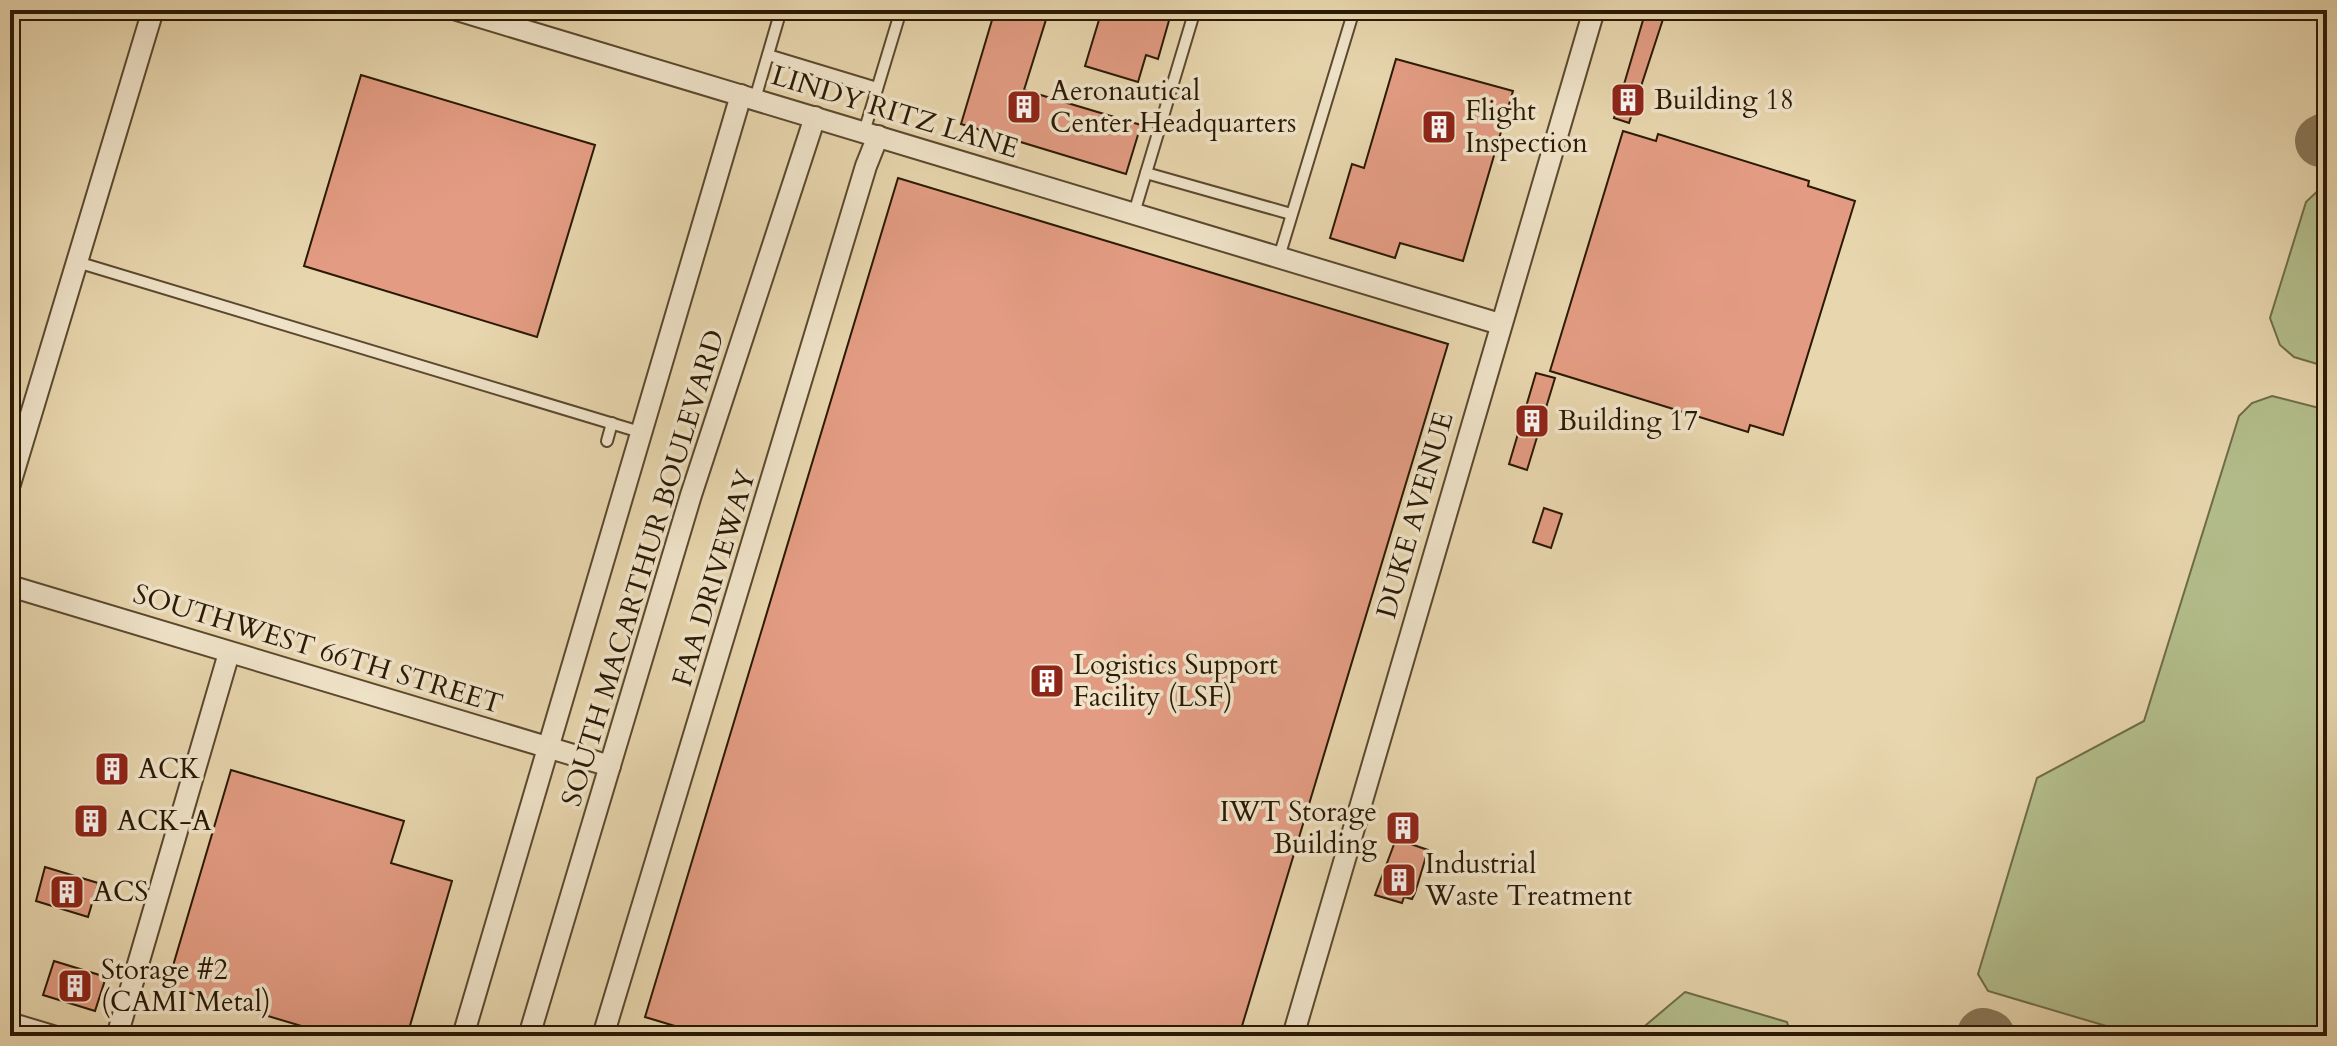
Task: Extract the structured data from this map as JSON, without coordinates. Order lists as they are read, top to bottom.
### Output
{
  "streets": {
    "street": [
      "LINDY RITZ LANE",
      "DUKE AVENUE",
      "SOUTH MACARTHUR BOULEVARD",
      "FAA DRIVEWAY",
      "SOUTHWEST 66TH STREET"
    ]
  },
  "crossings": [
    ["LINDY RITZ LANE", "DUKE AVENUE"],
    ["LINDY RITZ LANE", "SOUTH MACARTHUR BOULEVARD"],
    ["LINDY RITZ LANE", "FAA DRIVEWAY"],
    ["SOUTH MACARTHUR BOULEVARD", "SOUTHWEST 66TH STREET"]
  ],
  "places": {
    "building": [
      "Building 18",
      "Aeronautical Center Headquarters",
      "Flight Inspection",
      "Building 17",
      "Logistics Support Facility (LSF)",
      "ACK",
      "ACK-A",
      "IWT Storage Building",
      "Industrial Waste Treatment",
      "ACS",
      "Storage #2 (CAMI Metal)"
    ]
  }
}
